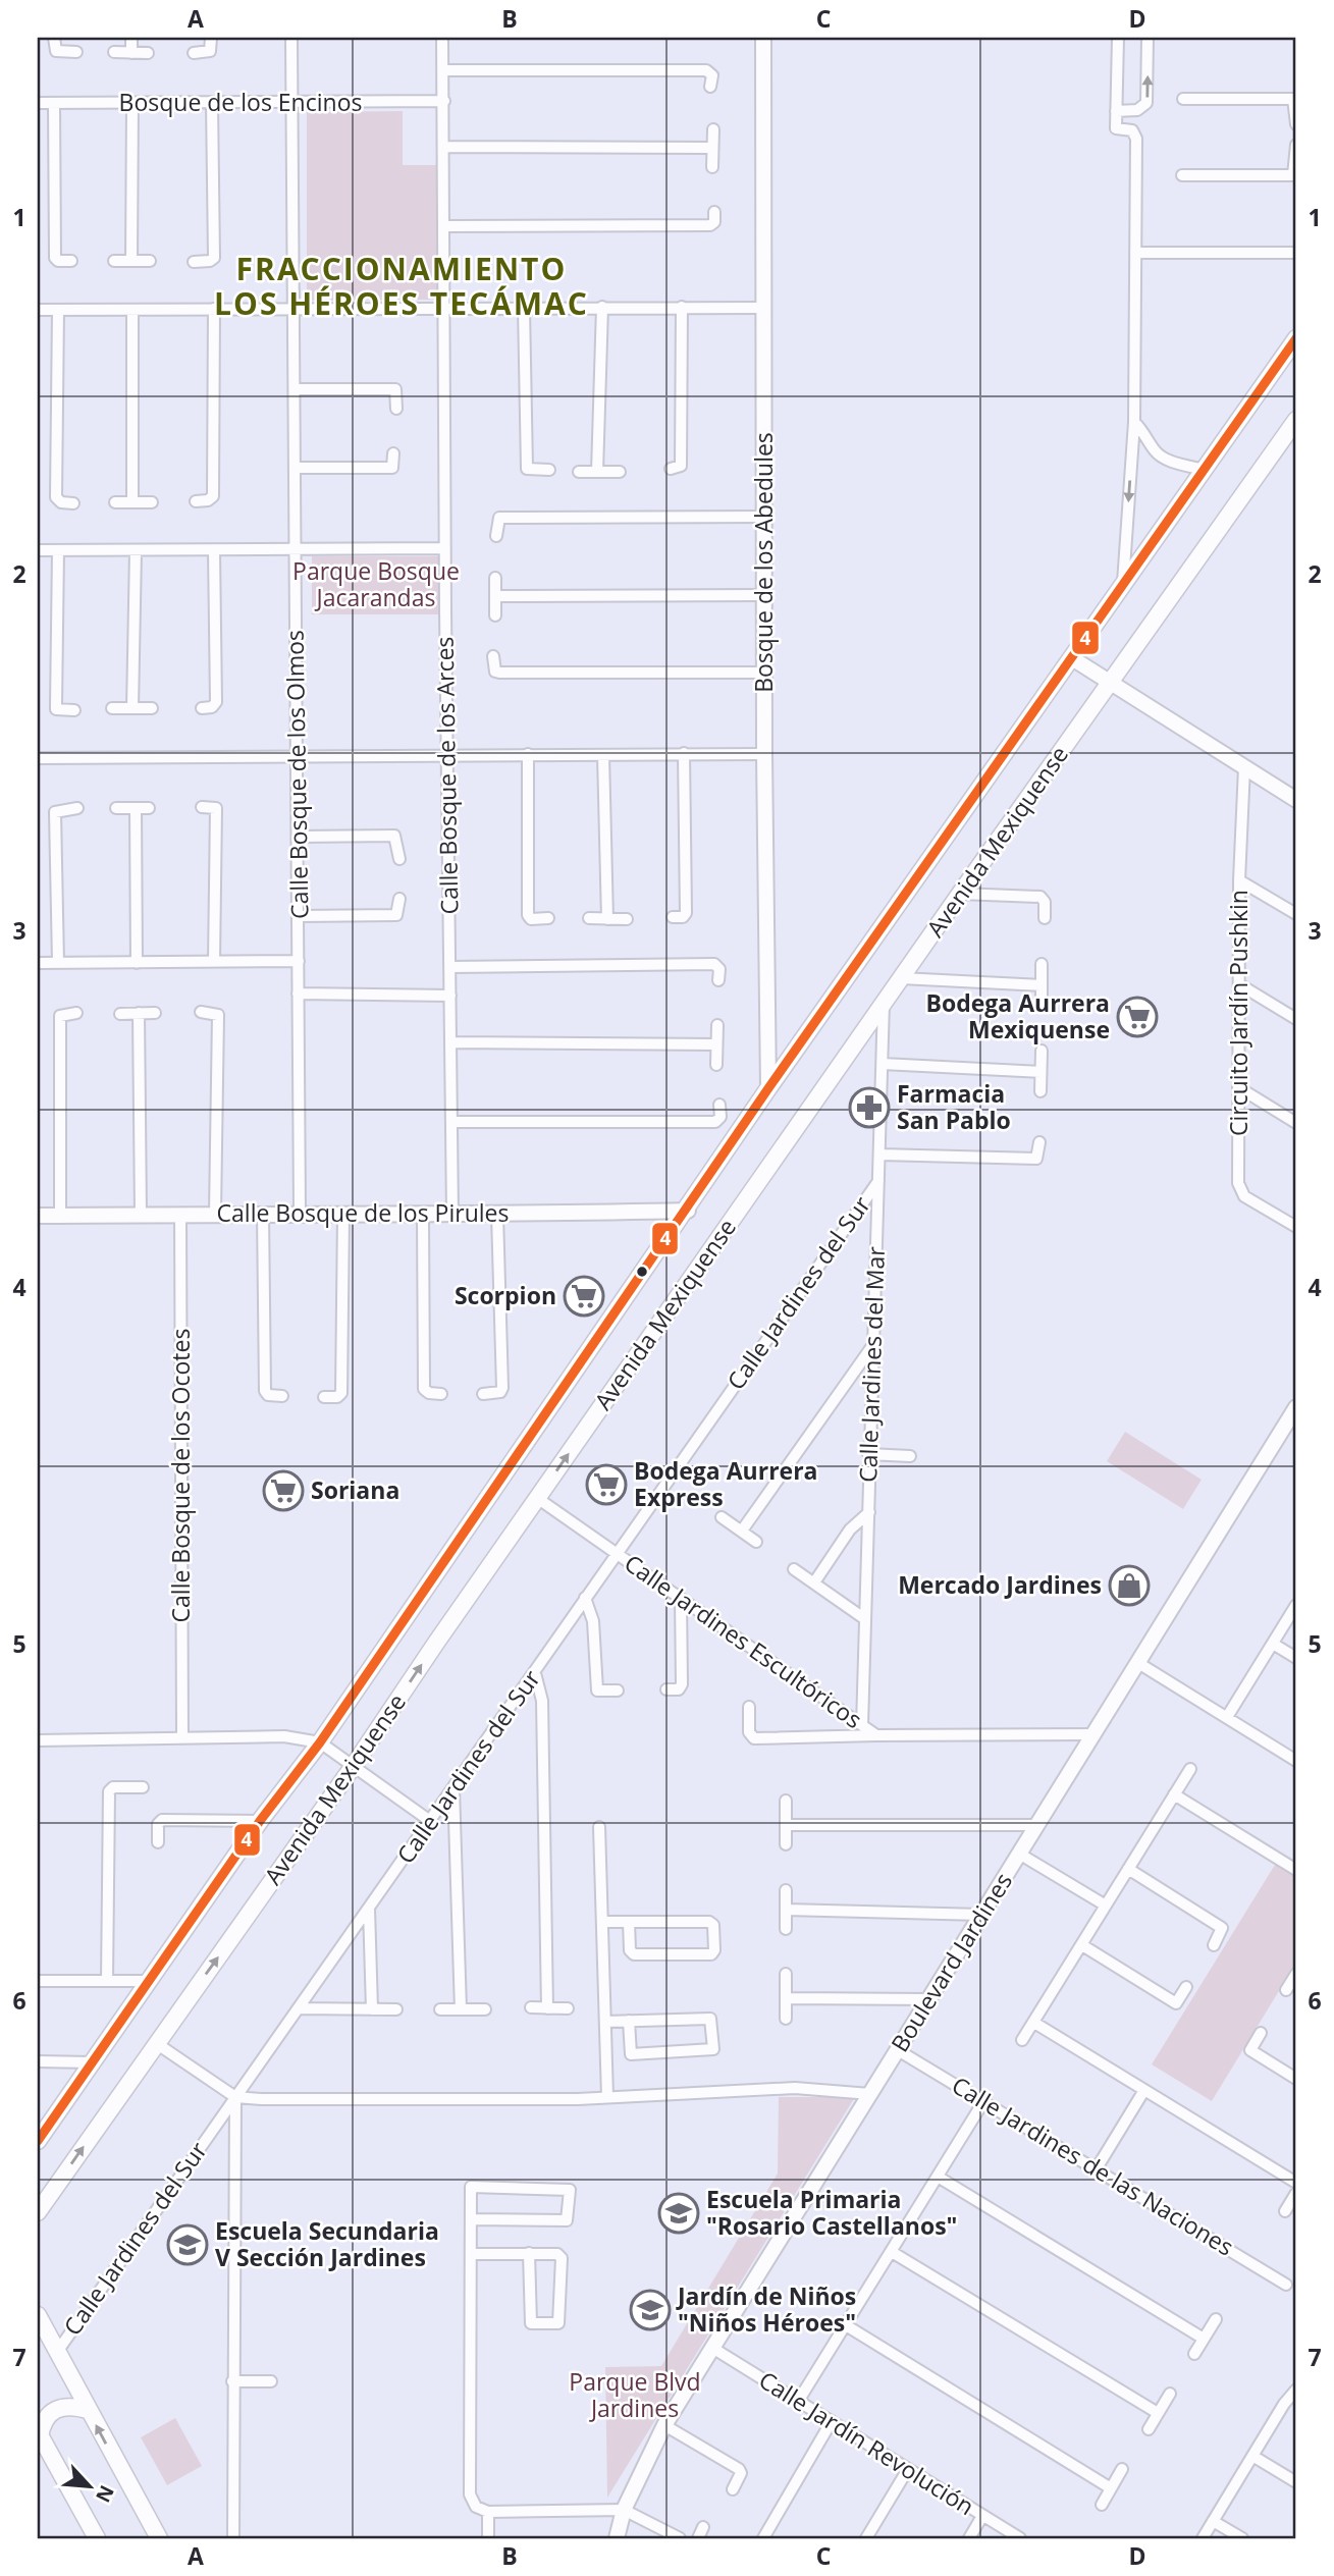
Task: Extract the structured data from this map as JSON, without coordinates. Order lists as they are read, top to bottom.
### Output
{
  "streets": {
    "main road": ["Avenida Mexiquense"],
    "street": [
      "Bosque de los Encinos",
      "Bosque de los Abedules",
      "Calle Bosque de los Olmos",
      "Calle Bosque de los Arces",
      "Circuito Jardín Pushkin",
      "Calle Bosque de los Pirules",
      "Calle Jardines del Sur",
      "Calle Jardines del Mar",
      "Calle Bosque de los Ocotes",
      "Calle Jardines Escultóricos",
      "Boulevard Jardines",
      "Calle Jardines de las Naciones",
      "Calle Jardín Revolución"
    ]
  },
  "crossings": [
    ["Bosque de los Encinos", "Calle Bosque de los Olmos"],
    ["Bosque de los Encinos", "Calle Bosque de los Arces"],
    ["Bosque de los Abedules", "Avenida Mexiquense"],
    ["Calle Bosque de los Olmos", "Calle Bosque de los Pirules"],
    ["Calle Bosque de los Arces", "Calle Bosque de los Pirules"],
    ["Avenida Mexiquense", "Calle Bosque de los Pirules"],
    ["Avenida Mexiquense", "Calle Jardines del Mar"],
    ["Avenida Mexiquense", "Calle Jardines Escultóricos"],
    ["Calle Bosque de los Pirules", "Calle Bosque de los Ocotes"],
    ["Calle Jardines del Sur", "Calle Jardines del Mar"],
    ["Calle Jardines del Sur", "Calle Jardines Escultóricos"],
    ["Calle Jardines del Mar", "Calle Jardines Escultóricos"],
    ["Calle Jardines Escultóricos", "Boulevard Jardines"],
    ["Boulevard Jardines", "Calle Jardines de las Naciones"],
    ["Boulevard Jardines", "Calle Jardín Revolución"]
  ],
  "districts": ["FRACCIONAMIENTO LOS HÉROES TECÁMAC"],
  "parks": ["Parque Bosque Jacarandas", "Parque Blvd Jardines"],
  "places": {
    "supermarket": [
      "Bodega Aurrera Mexiquense",
      "Scorpion",
      "Bodega Aurrera Express",
      "Soriana"
    ],
    "pharmacy": ["Farmacia San Pablo"],
    "shop": ["Mercado Jardines"],
    "school or university": ["Escuela Primaria \"Rosario Castellanos\"", "Escuela Secundaria V Sección Jardines", "Jardín de Niños \"Niños Héroes\""]
  },
  "lines": ["transit line 4"],
  "north": "bottom right",
  "grid": {
    "columns": [
      "A",
      "B",
      "C",
      "D"
    ],
    "rows": [
      "1",
      "2",
      "3",
      "4",
      "5",
      "6",
      "7"
    ]
  }
}
